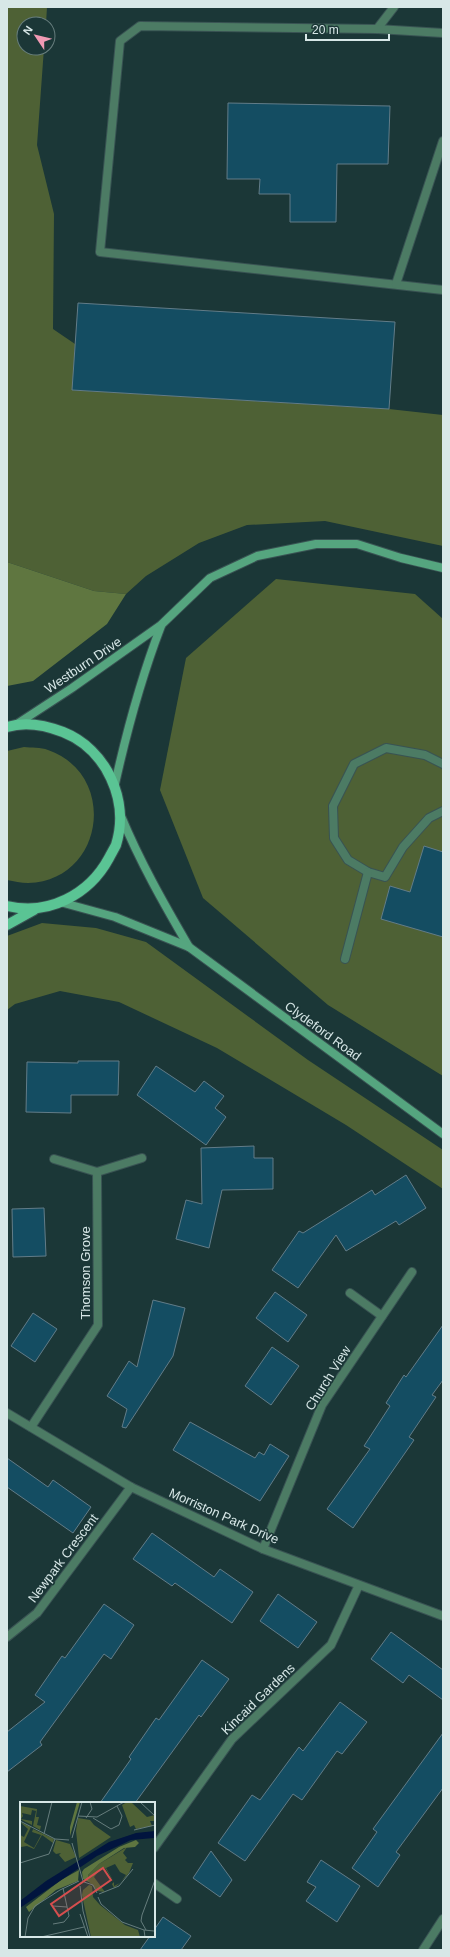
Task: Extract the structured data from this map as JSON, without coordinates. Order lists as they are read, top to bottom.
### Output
{
  "streets": {
    "street": [
      "Westburn Drive",
      "Clydeford Road",
      "Thomson Grove",
      "Church View",
      "Morriston Park Drive",
      "Newpark Crescent",
      "Kincaid Gardens"
    ]
  },
  "crossings": [
    ["Thomson Grove", "Morriston Park Drive"],
    ["Church View", "Morriston Park Drive"],
    ["Morriston Park Drive", "Newpark Crescent"],
    ["Morriston Park Drive", "Kincaid Gardens"]
  ],
  "scale_bar": "20 m",
  "north": "top left"
}
